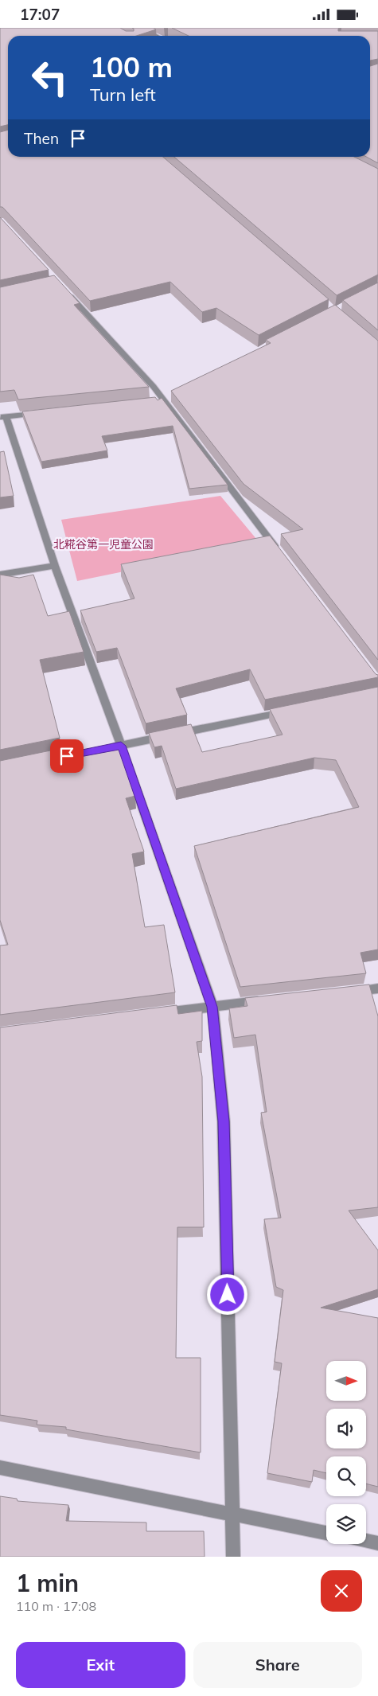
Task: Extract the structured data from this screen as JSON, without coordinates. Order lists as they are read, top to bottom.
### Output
{
  "parks": ["北糀谷第一児童公園"],
  "north": "right",
  "page": {
    "status": "17:07",
    "turn": ["100 m", "Turn left"],
    "then": "Then",
    "heading": ["1 min", "110 m · 17:08"],
    "buttons": ["Exit", "Share"]
  }
}
